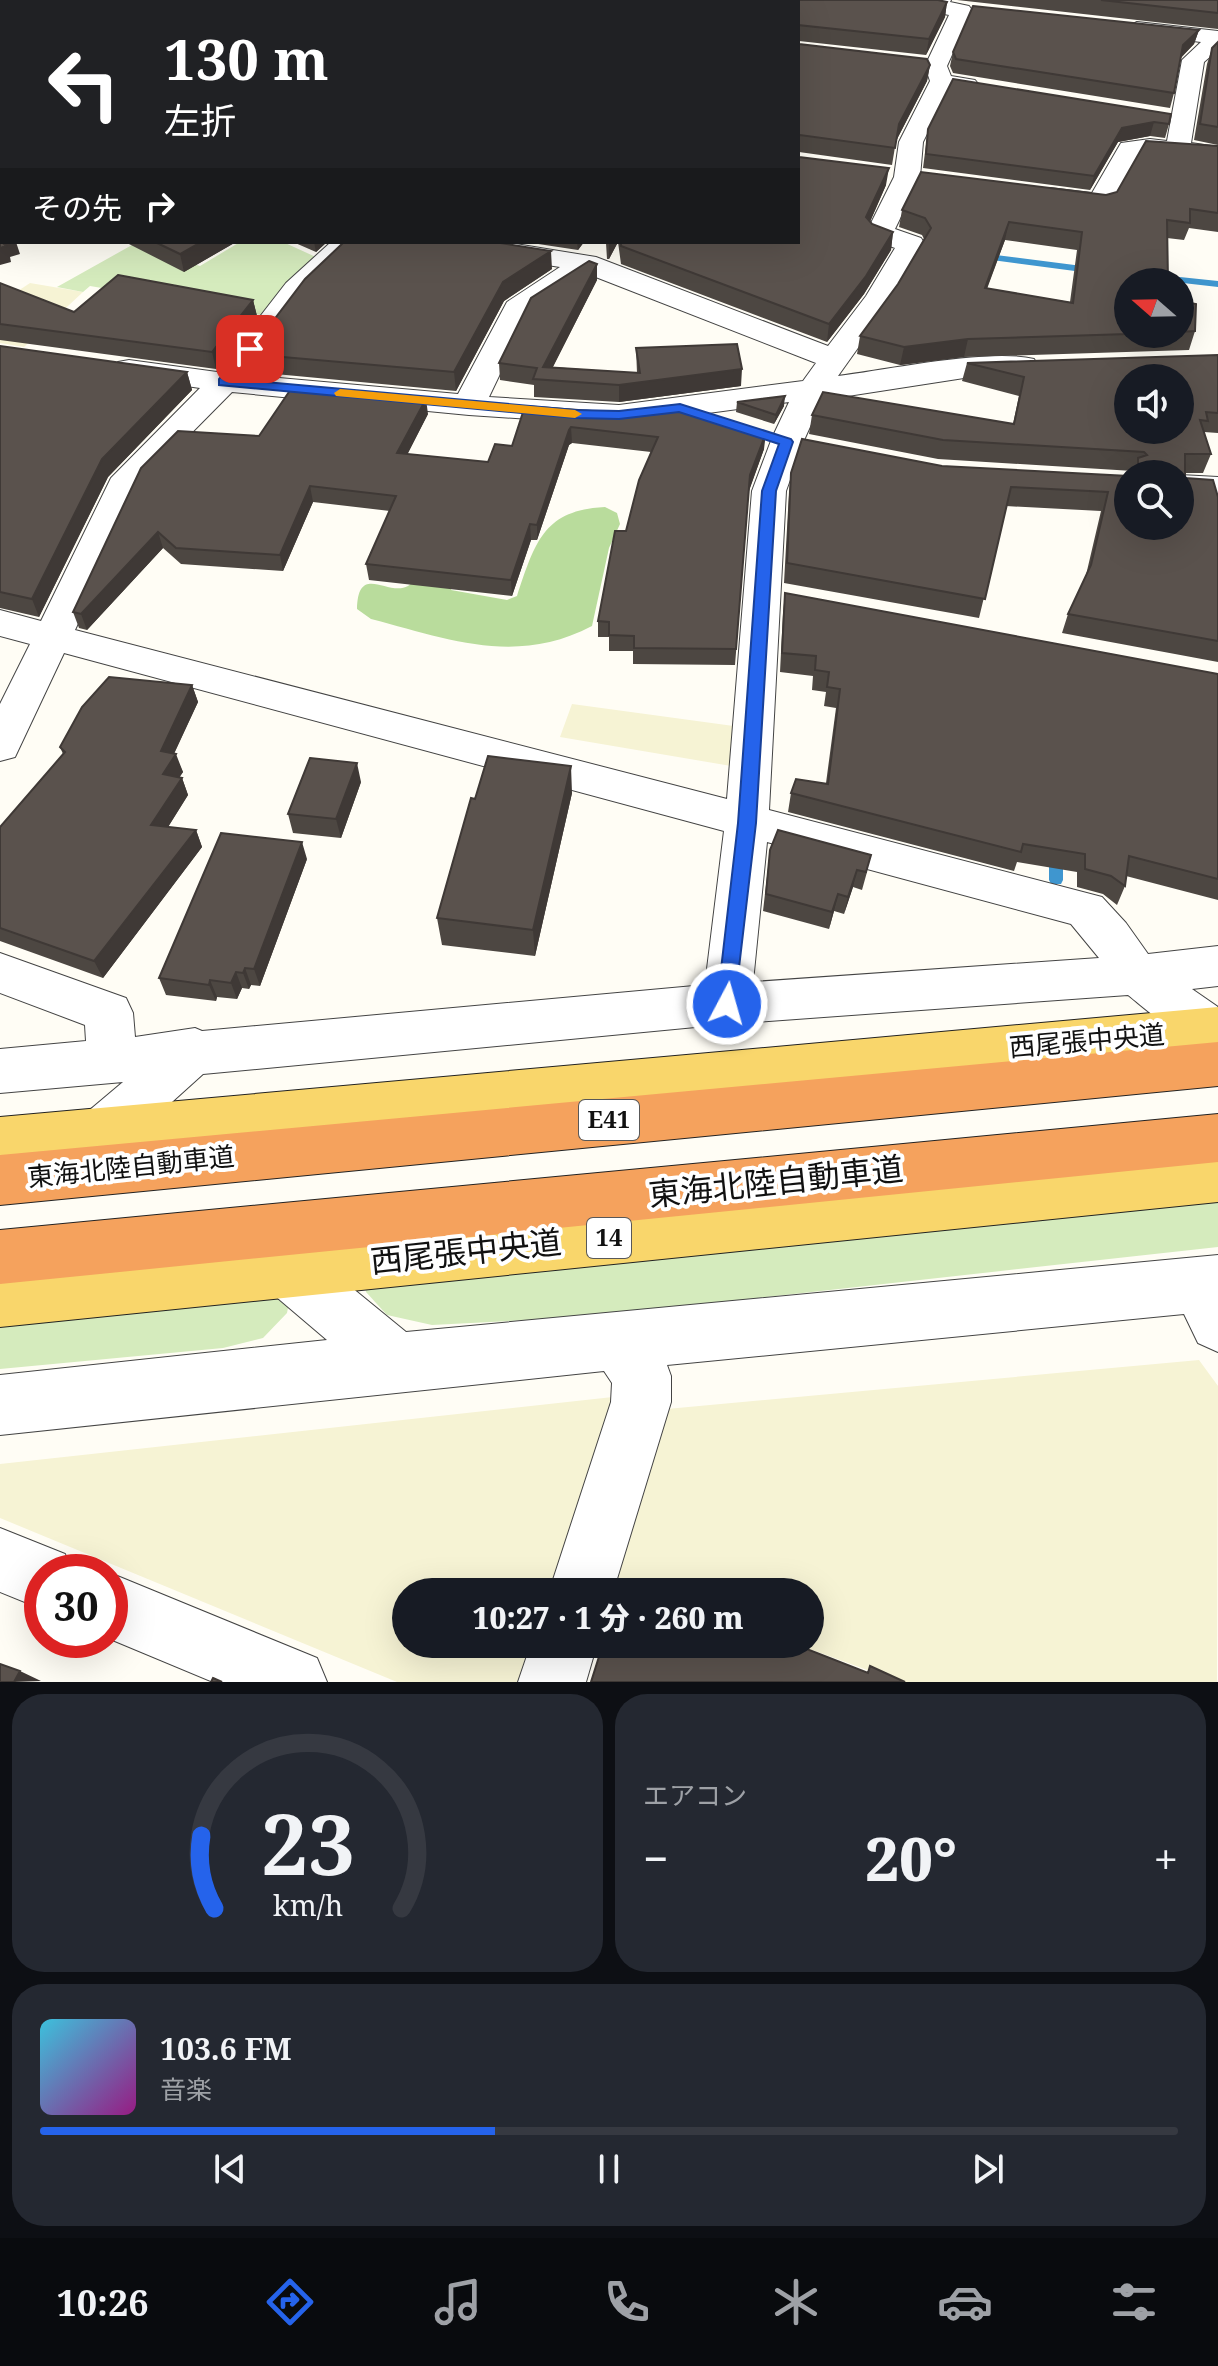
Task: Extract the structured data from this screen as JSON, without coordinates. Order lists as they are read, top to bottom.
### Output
{
  "streets": {
    "highway": ["E41", "東海北陸自動車道"],
    "main road": ["西尾張中央道", "14"]
  },
  "crossings": [
    ["西尾張中央道", "東海北陸自動車道"]
  ],
  "north": "left",
  "page": {
    "turn": ["130 m", "左折"],
    "then": "その先",
    "limit": "30",
    "trip": "10:27 · 1 分 · 260 m",
    "tile": "エアコン",
    "heat": ["−", "20°", "+"],
    "song": ["103.6 FM", "音楽"],
    "tabs": "10:26",
    "gauge": ["23", "km/h"]
  }
}
